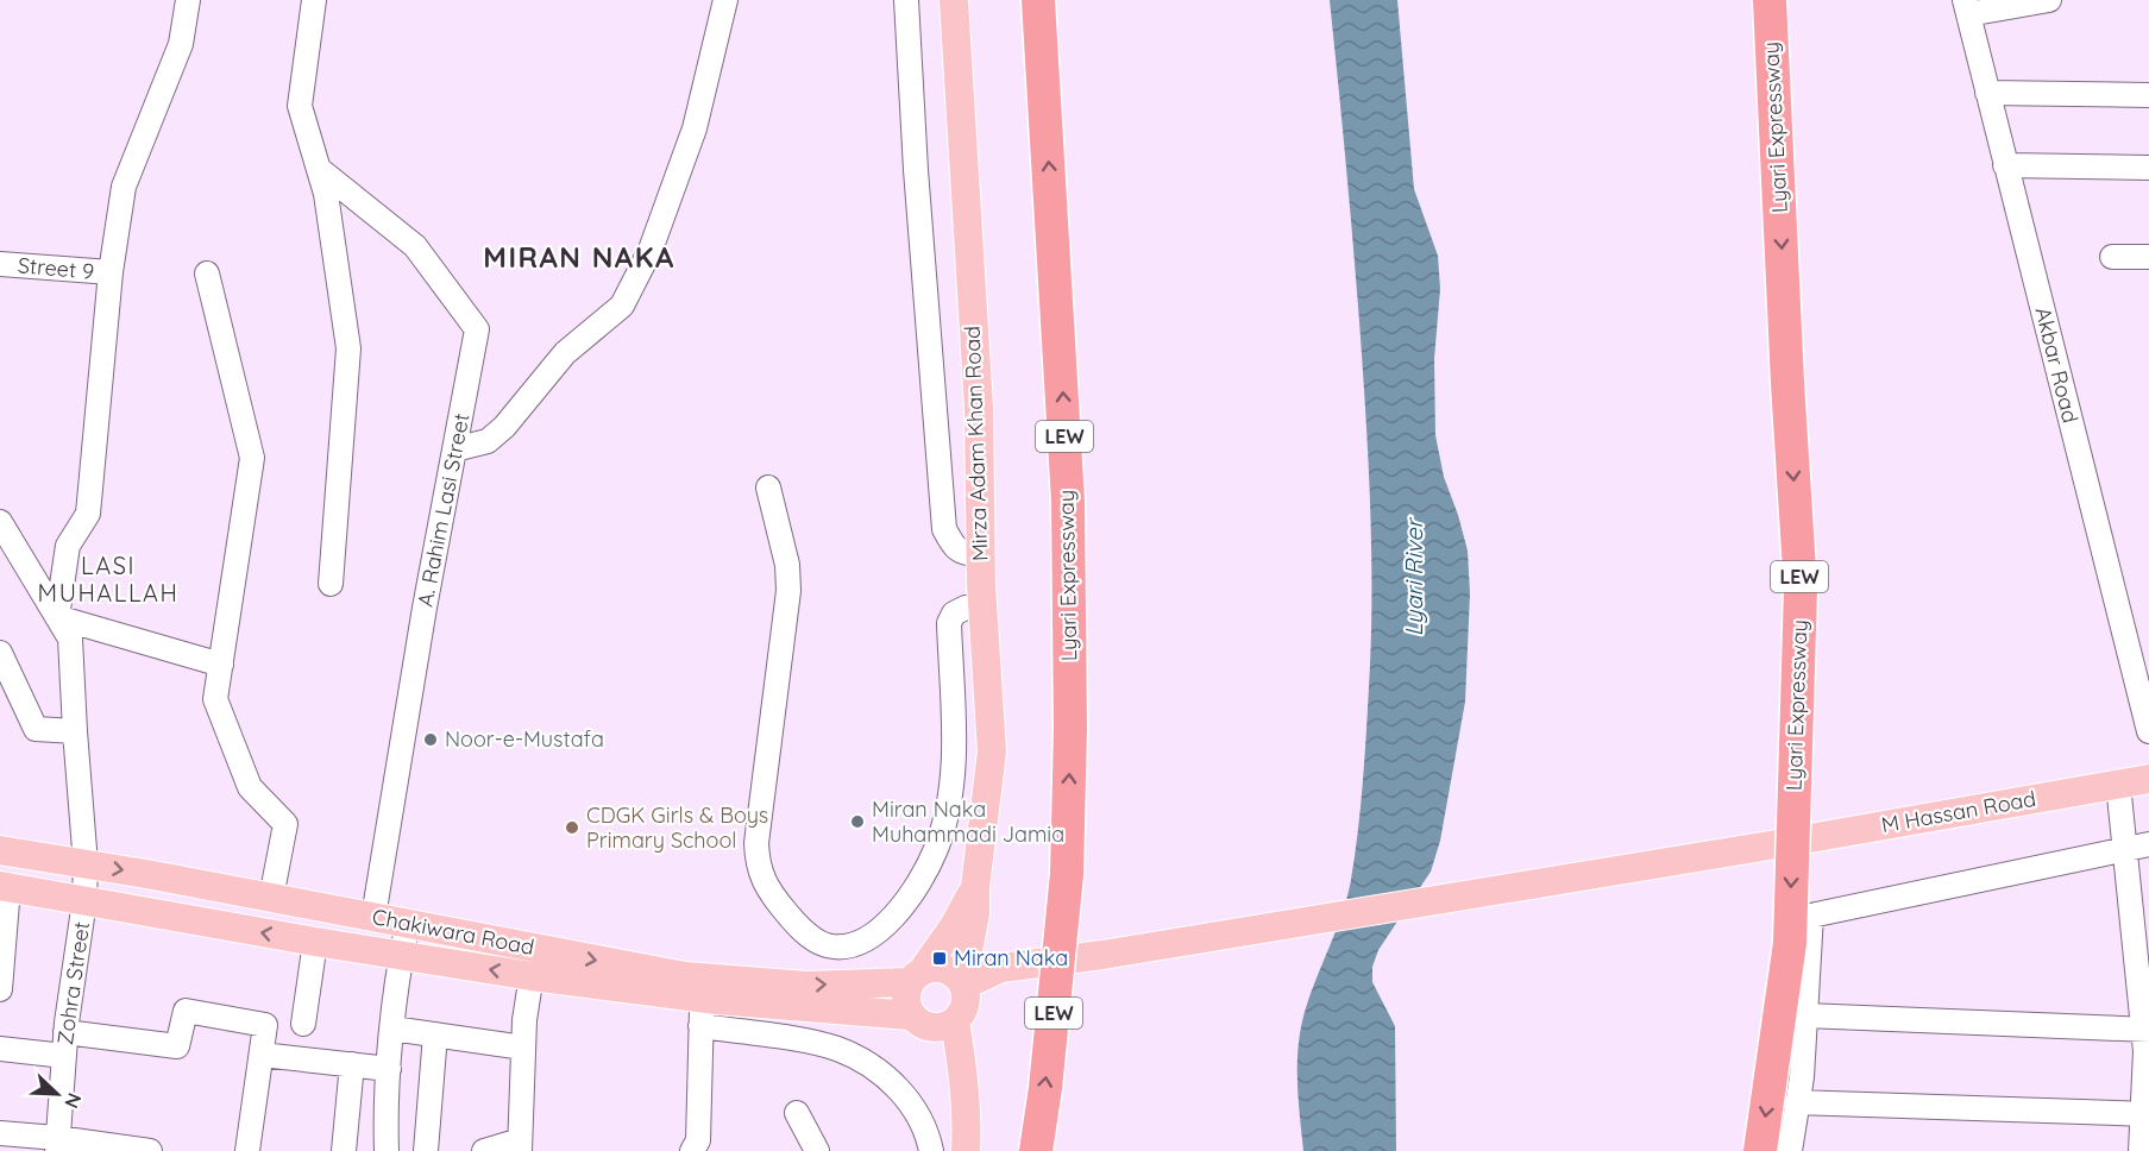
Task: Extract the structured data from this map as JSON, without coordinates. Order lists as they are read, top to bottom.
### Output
{
  "streets": {
    "highway": ["Lyari Expressway", "LEW"],
    "main road": ["Mirza Adam Khan Road", "M Hassan Road", "Chakiwara Road"],
    "street": [
      "Street 9",
      "Akbar Road",
      "A. Rahim Lasi Street",
      "Zohra Street"
    ]
  },
  "crossings": [
    ["Mirza Adam Khan Road", "M Hassan Road"],
    ["Mirza Adam Khan Road", "Chakiwara Road"],
    ["A. Rahim Lasi Street", "Chakiwara Road"],
    ["M Hassan Road", "Chakiwara Road"],
    ["Chakiwara Road", "Zohra Street"]
  ],
  "districts": ["MIRAN NAKA", "LASI MUHALLAH"],
  "water": ["Lyari River"],
  "places": {
    "other": ["Noor-e-Mustafa", "Miran Naka Muhammadi Jamia", "CDGK Girls & Boys Primary School"],
    "transit": ["Miran Naka"]
  },
  "north": "bottom right"
}
